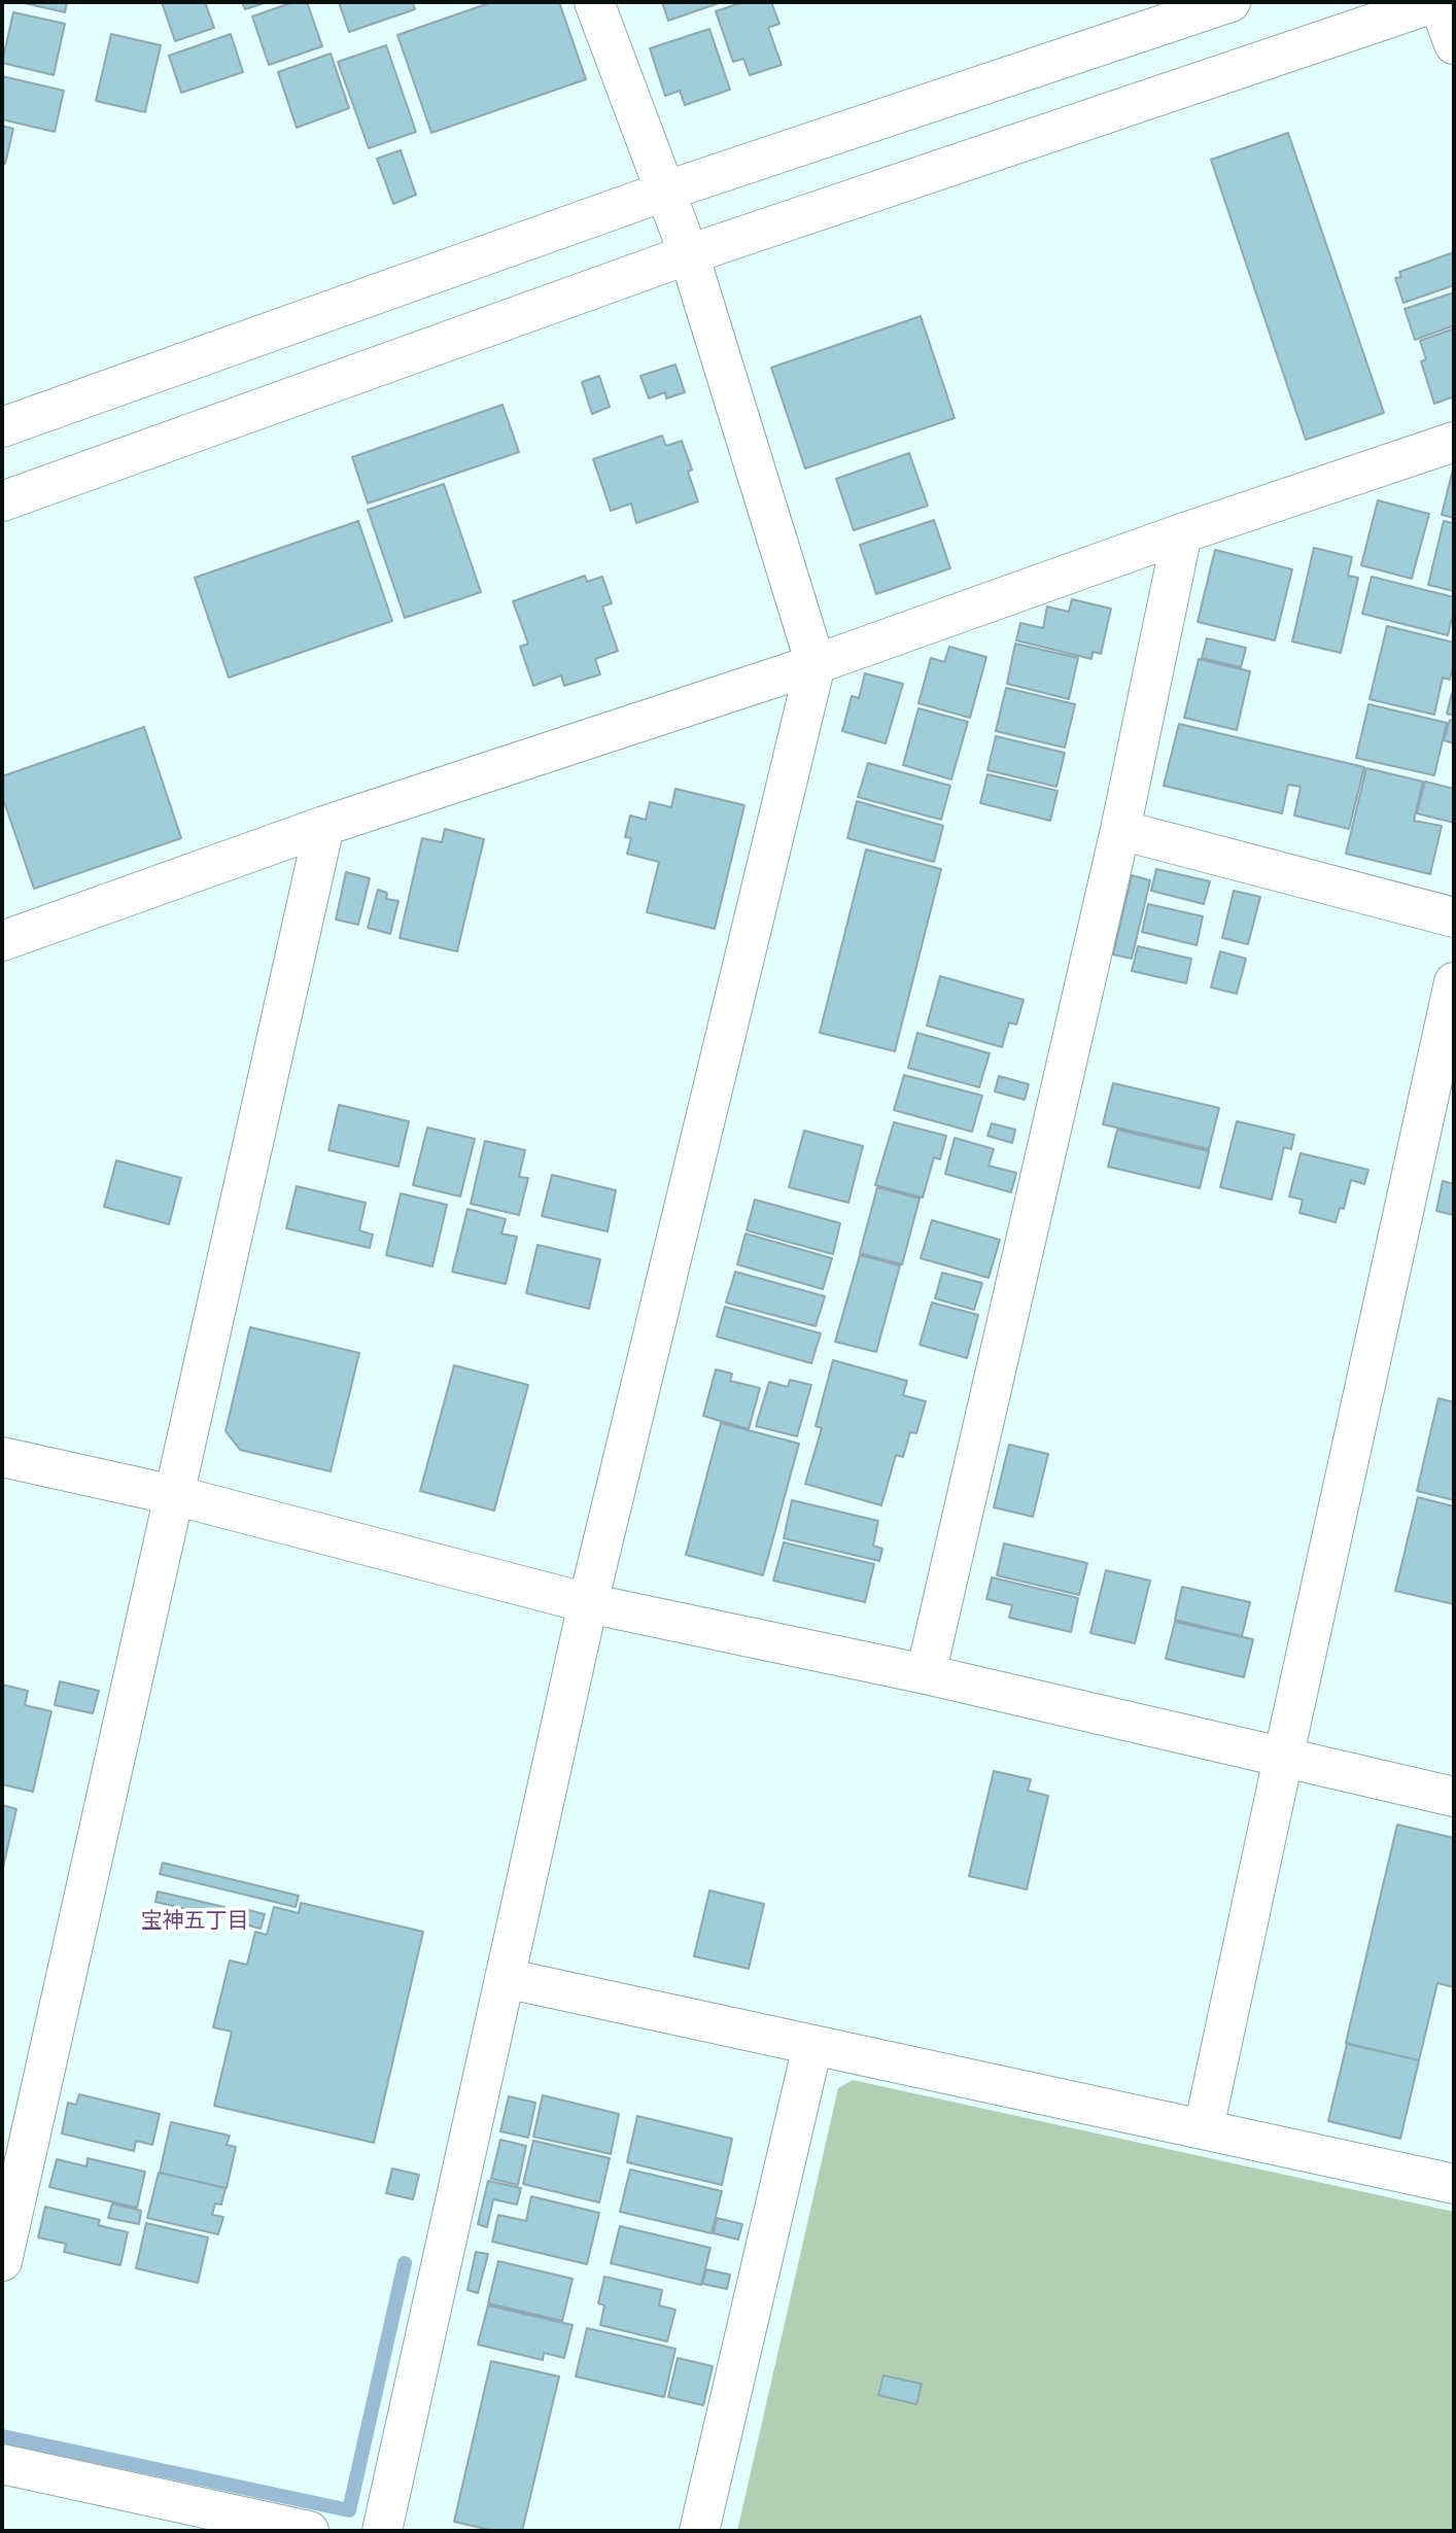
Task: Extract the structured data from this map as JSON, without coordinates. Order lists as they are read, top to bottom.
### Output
{
  "districts": ["宝神五丁目"]
}
